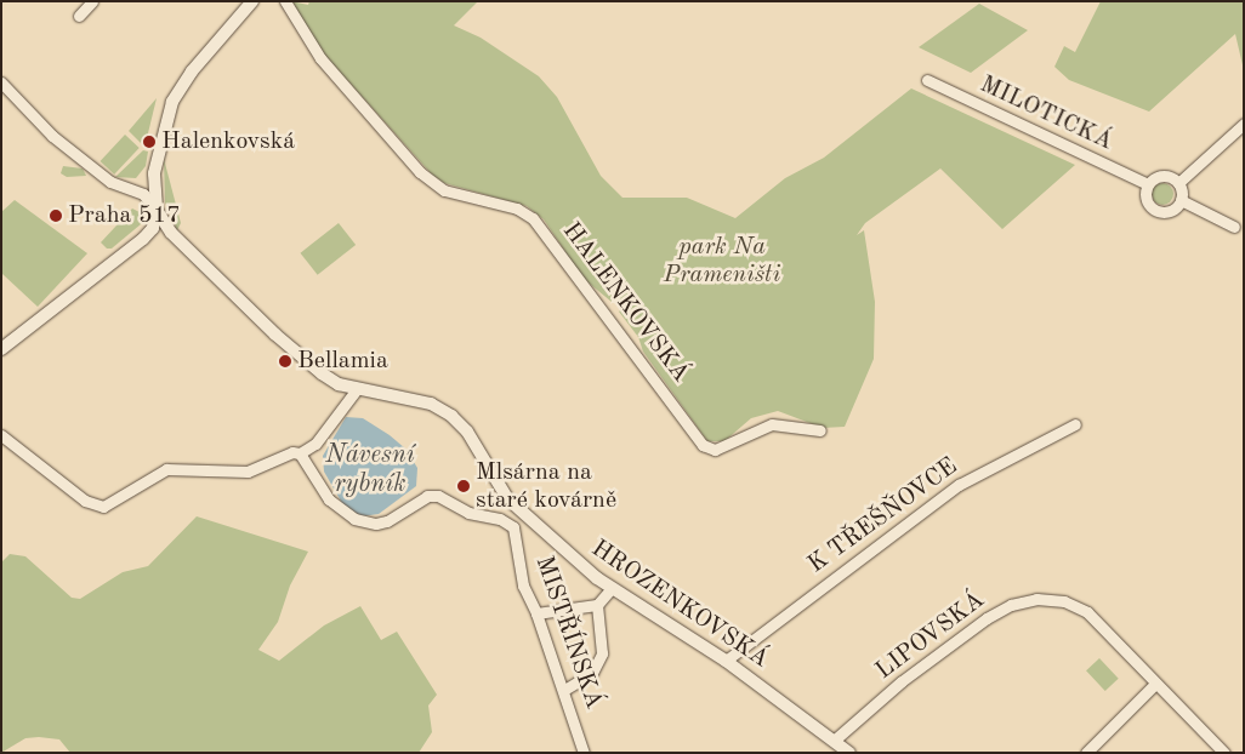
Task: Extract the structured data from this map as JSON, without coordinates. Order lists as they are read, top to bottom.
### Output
{
  "streets": {
    "street": [
      "MILOTICKÁ",
      "HALENKOVSKÁ",
      "K TŘEŠŇOVCE",
      "HROZENKOVSKÁ",
      "MISTŘÍNSKÁ",
      "LIPOVSKÁ"
    ]
  },
  "crossings": [
    ["K TŘEŠŇOVCE", "HROZENKOVSKÁ"],
    ["HROZENKOVSKÁ", "LIPOVSKÁ"]
  ],
  "water": ["Návesní rybník"],
  "parks": ["park Na Prameništi"],
  "places": [
    "Halenkovská",
    "Praha 517",
    "Bellamia",
    "Mlsárna na staré kovárně"
  ]
}
